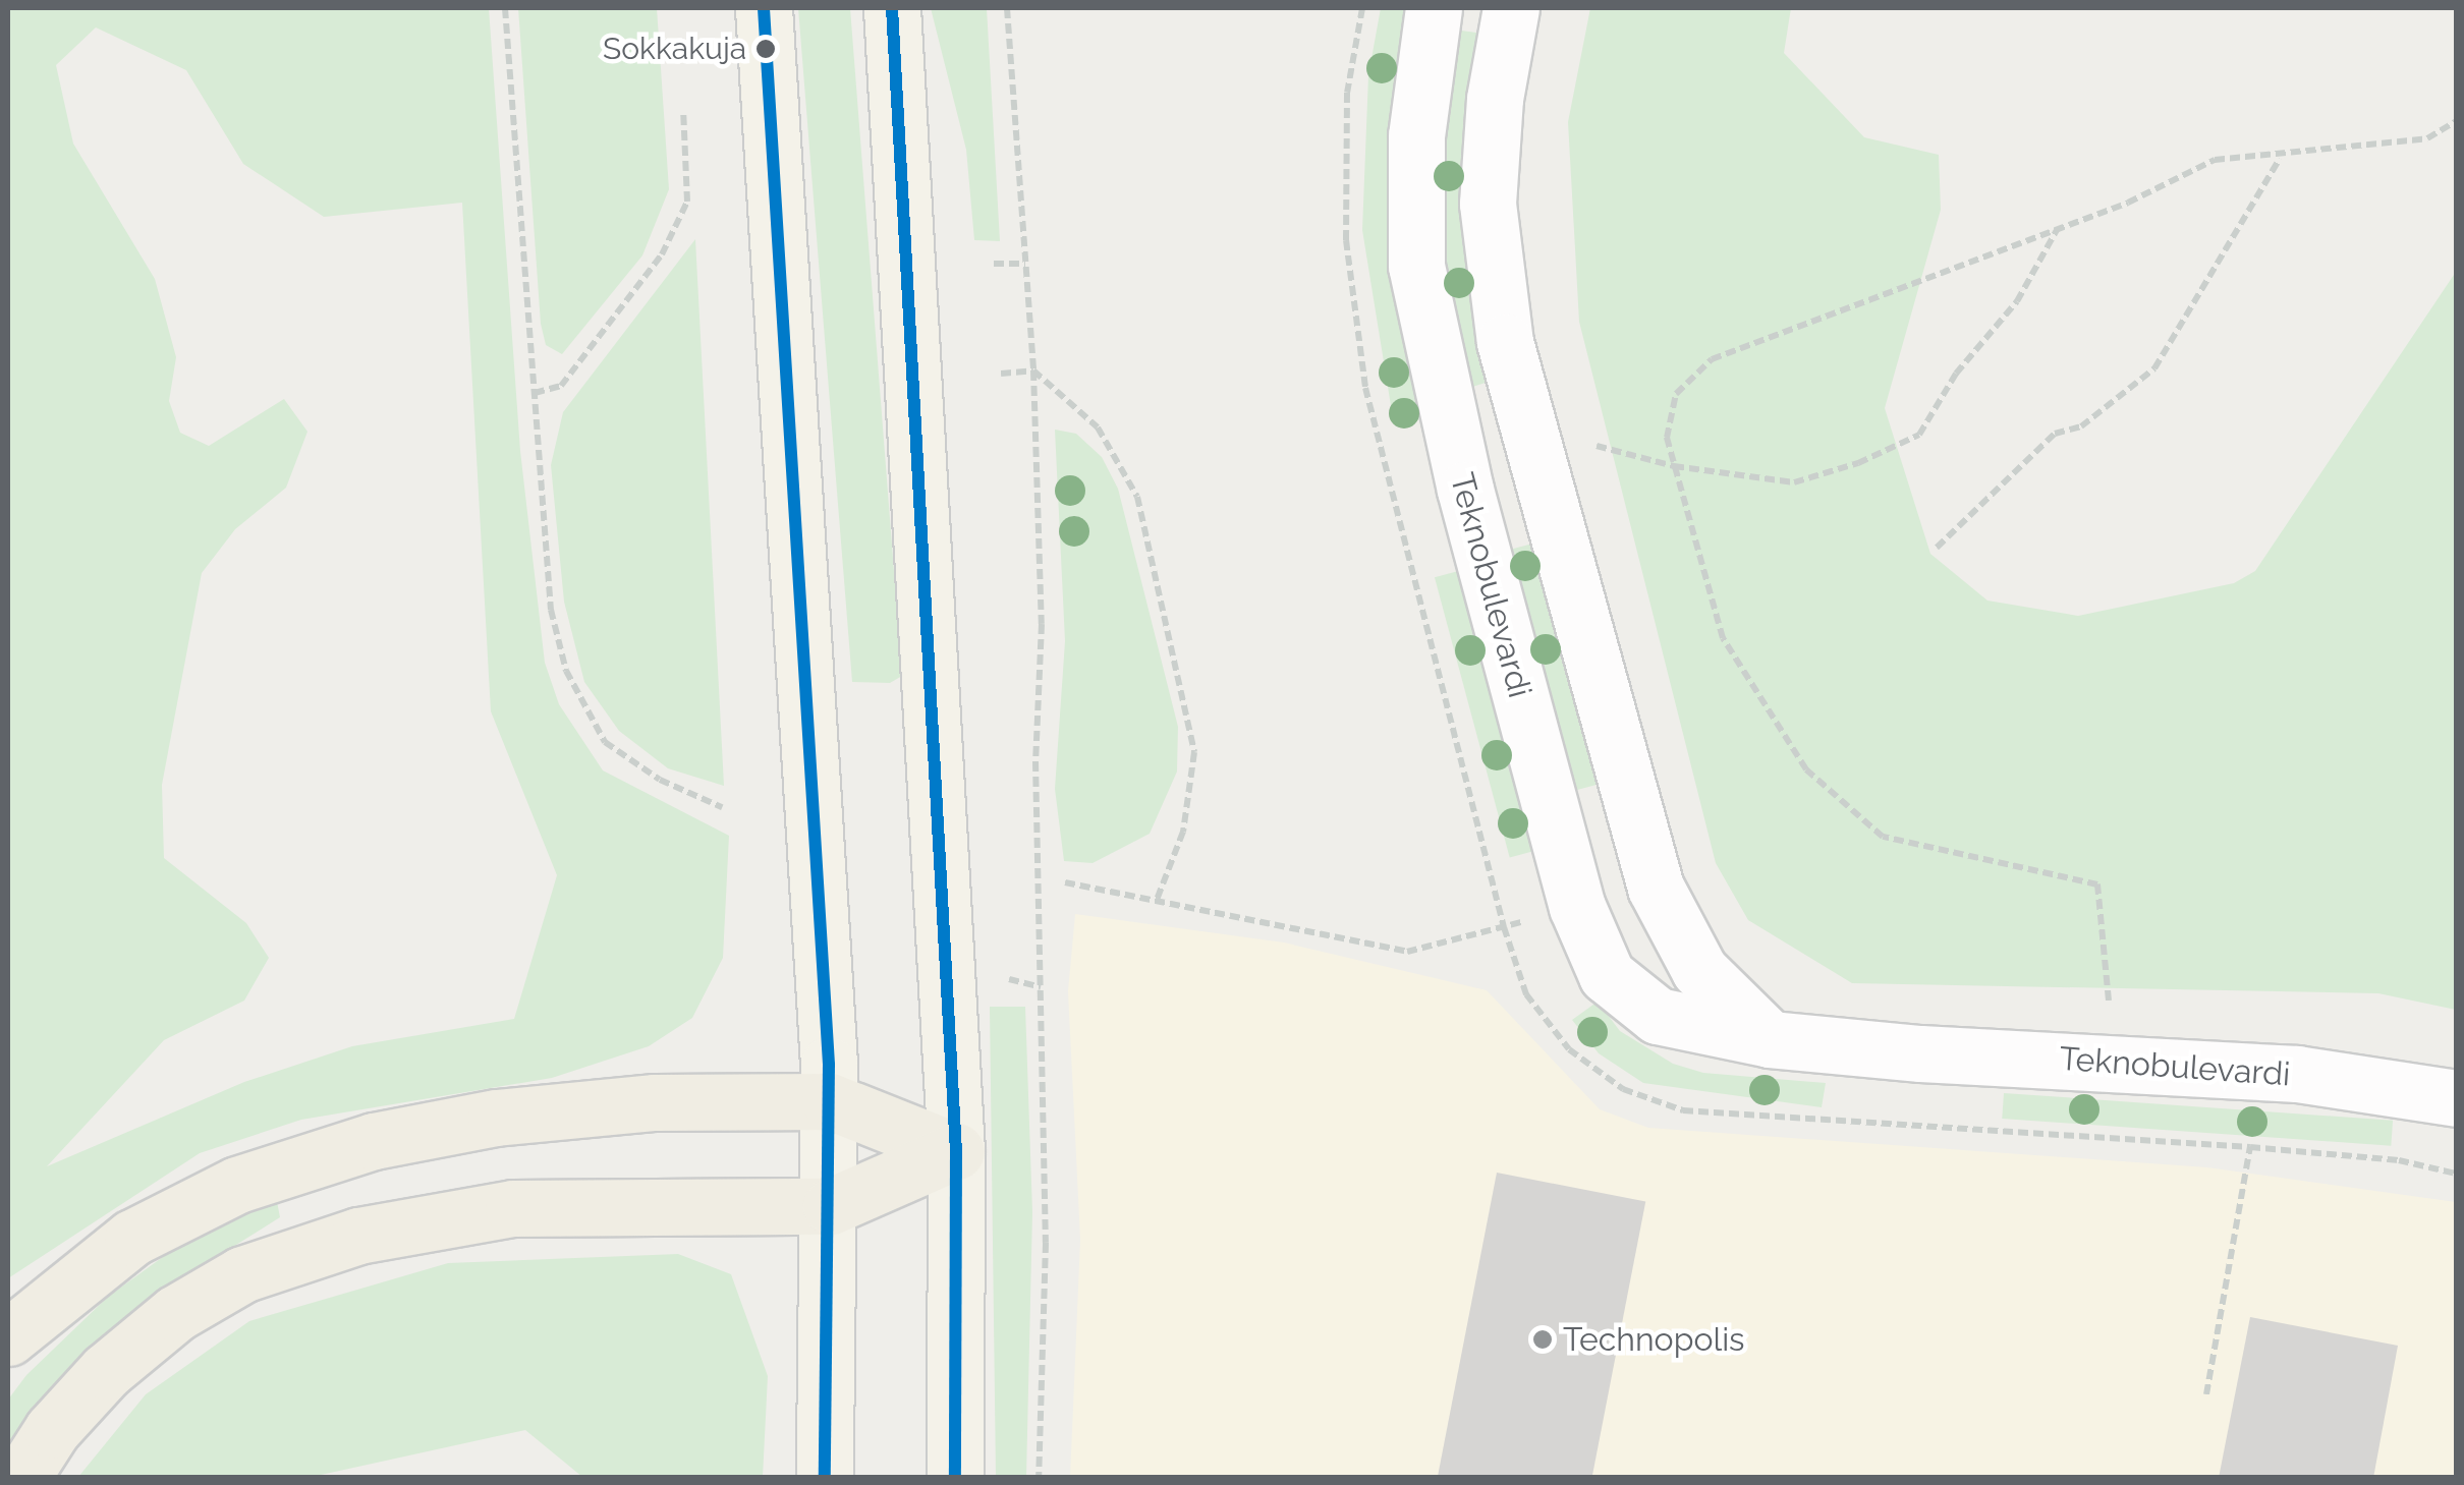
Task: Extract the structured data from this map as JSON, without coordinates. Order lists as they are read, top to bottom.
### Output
{
  "streets": {
    "street": ["Teknobulevardi"]
  },
  "places": ["Sokkakuja", "Technopolis"]
}
